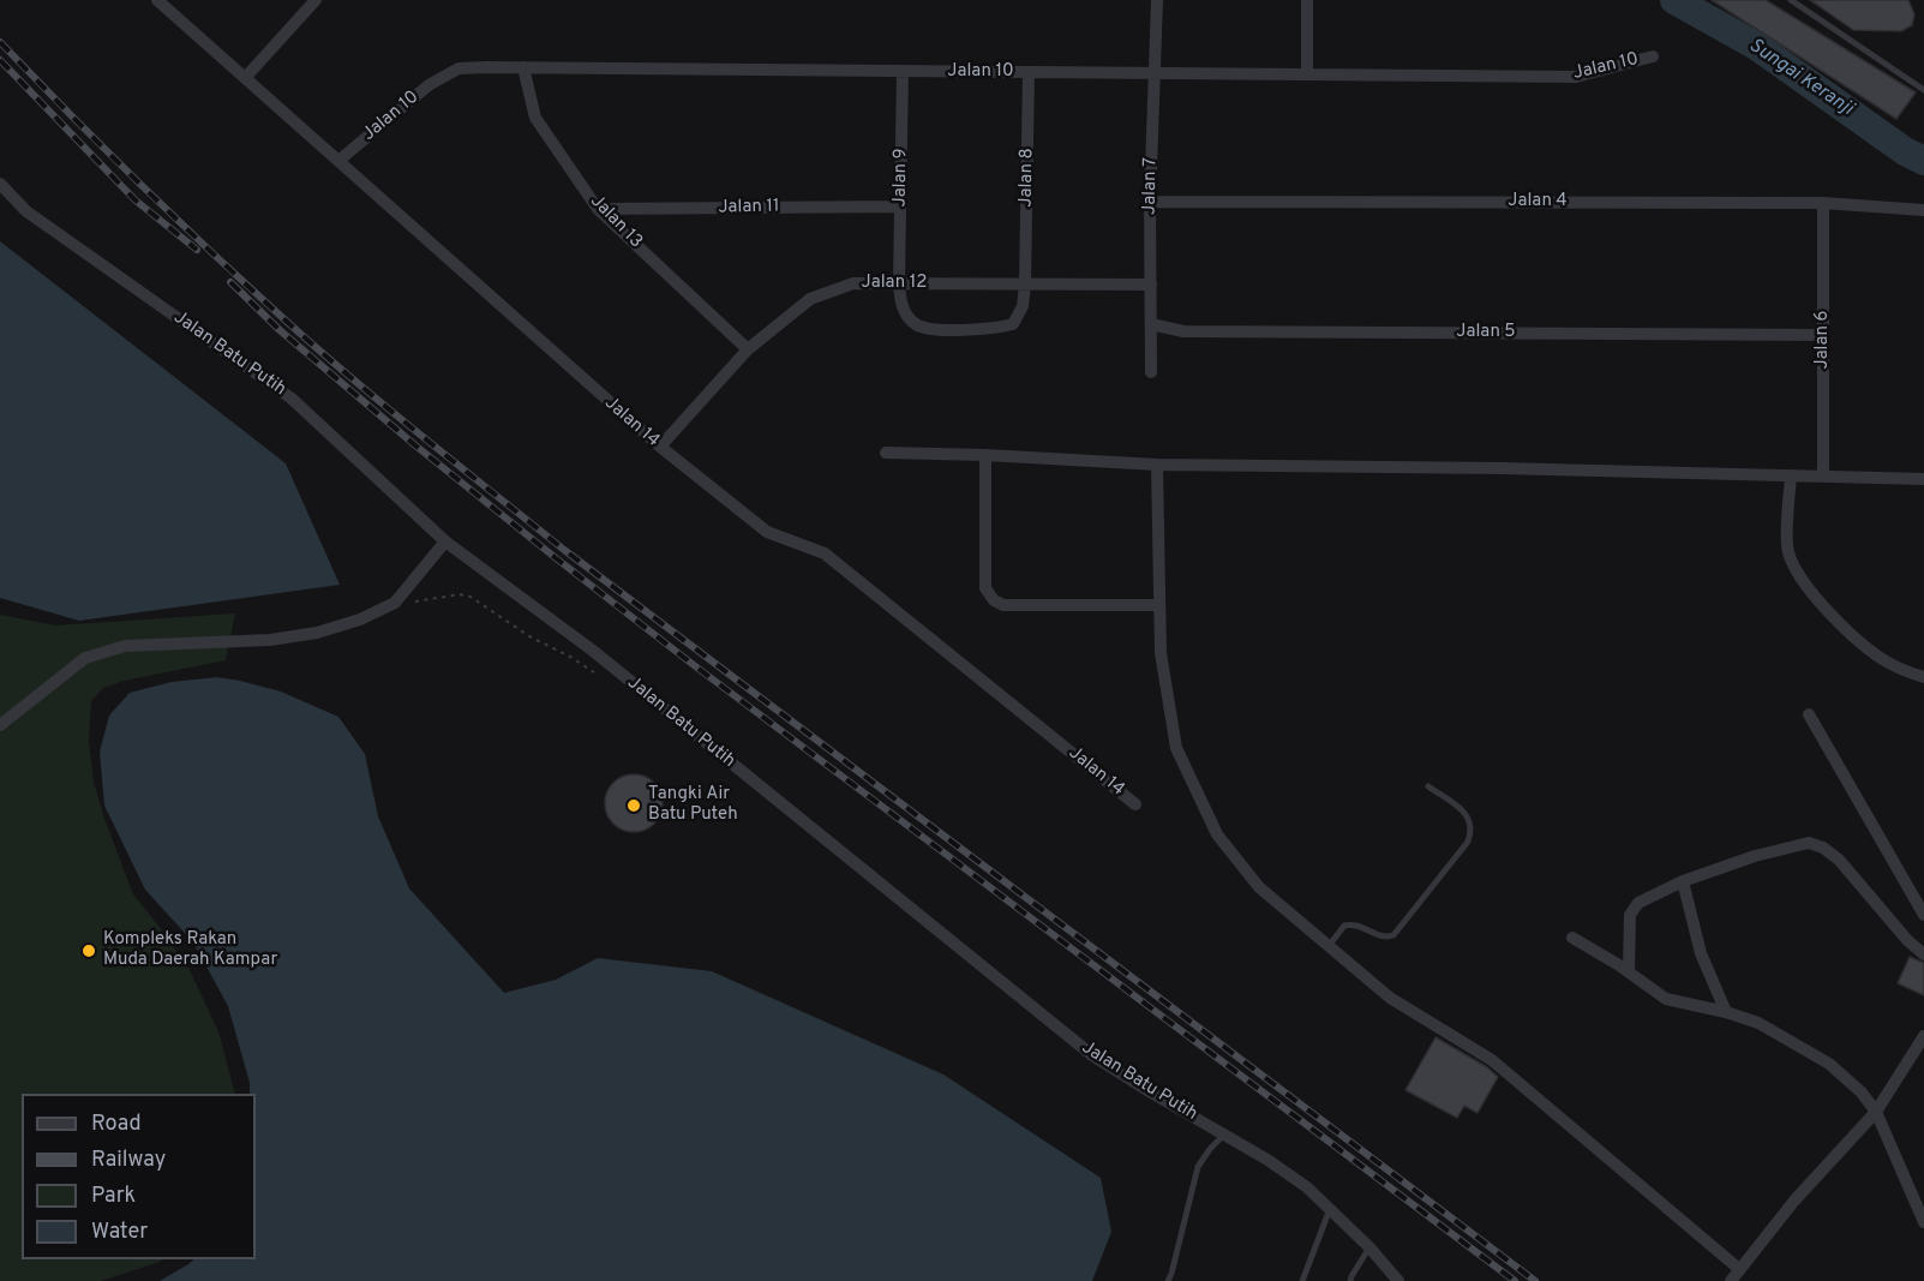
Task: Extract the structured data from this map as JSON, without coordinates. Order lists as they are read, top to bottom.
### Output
{
  "streets": {
    "street": [
      "Jalan 10",
      "Jalan 9",
      "Jalan 8",
      "Jalan 7",
      "Jalan 4",
      "Jalan 11",
      "Jalan 13",
      "Jalan 12",
      "Jalan 5",
      "Jalan 6",
      "Jalan Batu Putih",
      "Jalan 14"
    ]
  },
  "crossings": [
    ["Jalan 10", "Jalan 9"],
    ["Jalan 10", "Jalan 8"],
    ["Jalan 10", "Jalan 7"],
    ["Jalan 10", "Jalan 13"],
    ["Jalan 10", "Jalan 14"],
    ["Jalan 9", "Jalan 8"],
    ["Jalan 9", "Jalan 11"],
    ["Jalan 9", "Jalan 12"],
    ["Jalan 8", "Jalan 12"],
    ["Jalan 7", "Jalan 4"],
    ["Jalan 7", "Jalan 12"],
    ["Jalan 7", "Jalan 5"],
    ["Jalan 4", "Jalan 6"],
    ["Jalan 11", "Jalan 13"],
    ["Jalan 13", "Jalan 12"],
    ["Jalan 12", "Jalan 14"],
    ["Jalan 5", "Jalan 6"]
  ],
  "water": ["Sungai Keranji"],
  "places": ["Tangki Air Batu Puteh", "Kompleks Rakan Muda Daerah Kampar"],
  "legend": [
    "Road",
    "Railway",
    "Park",
    "Water"
  ]
}
